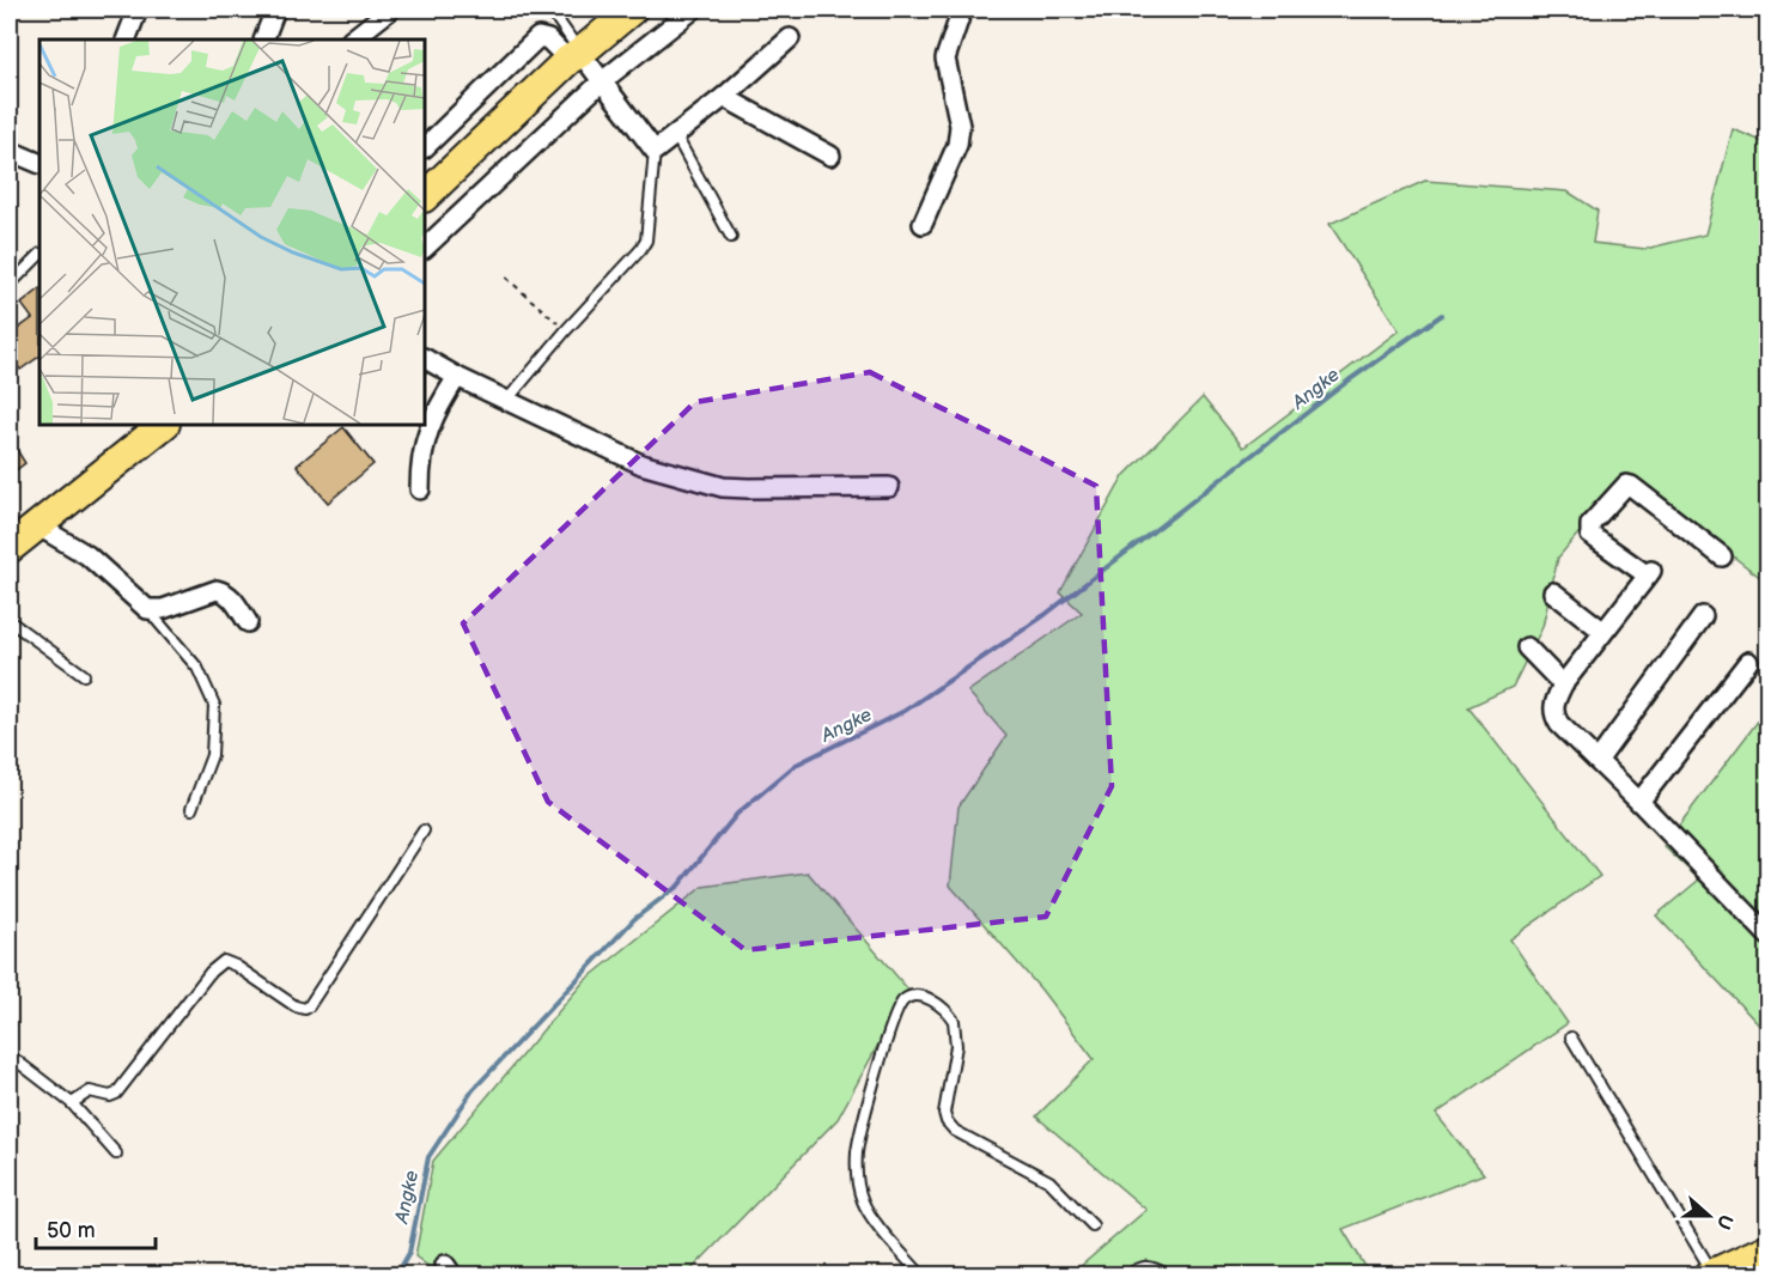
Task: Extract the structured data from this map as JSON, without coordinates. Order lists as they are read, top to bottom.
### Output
{
  "water": ["Angke"],
  "scale_bar": "50 m",
  "north": "right"
}
